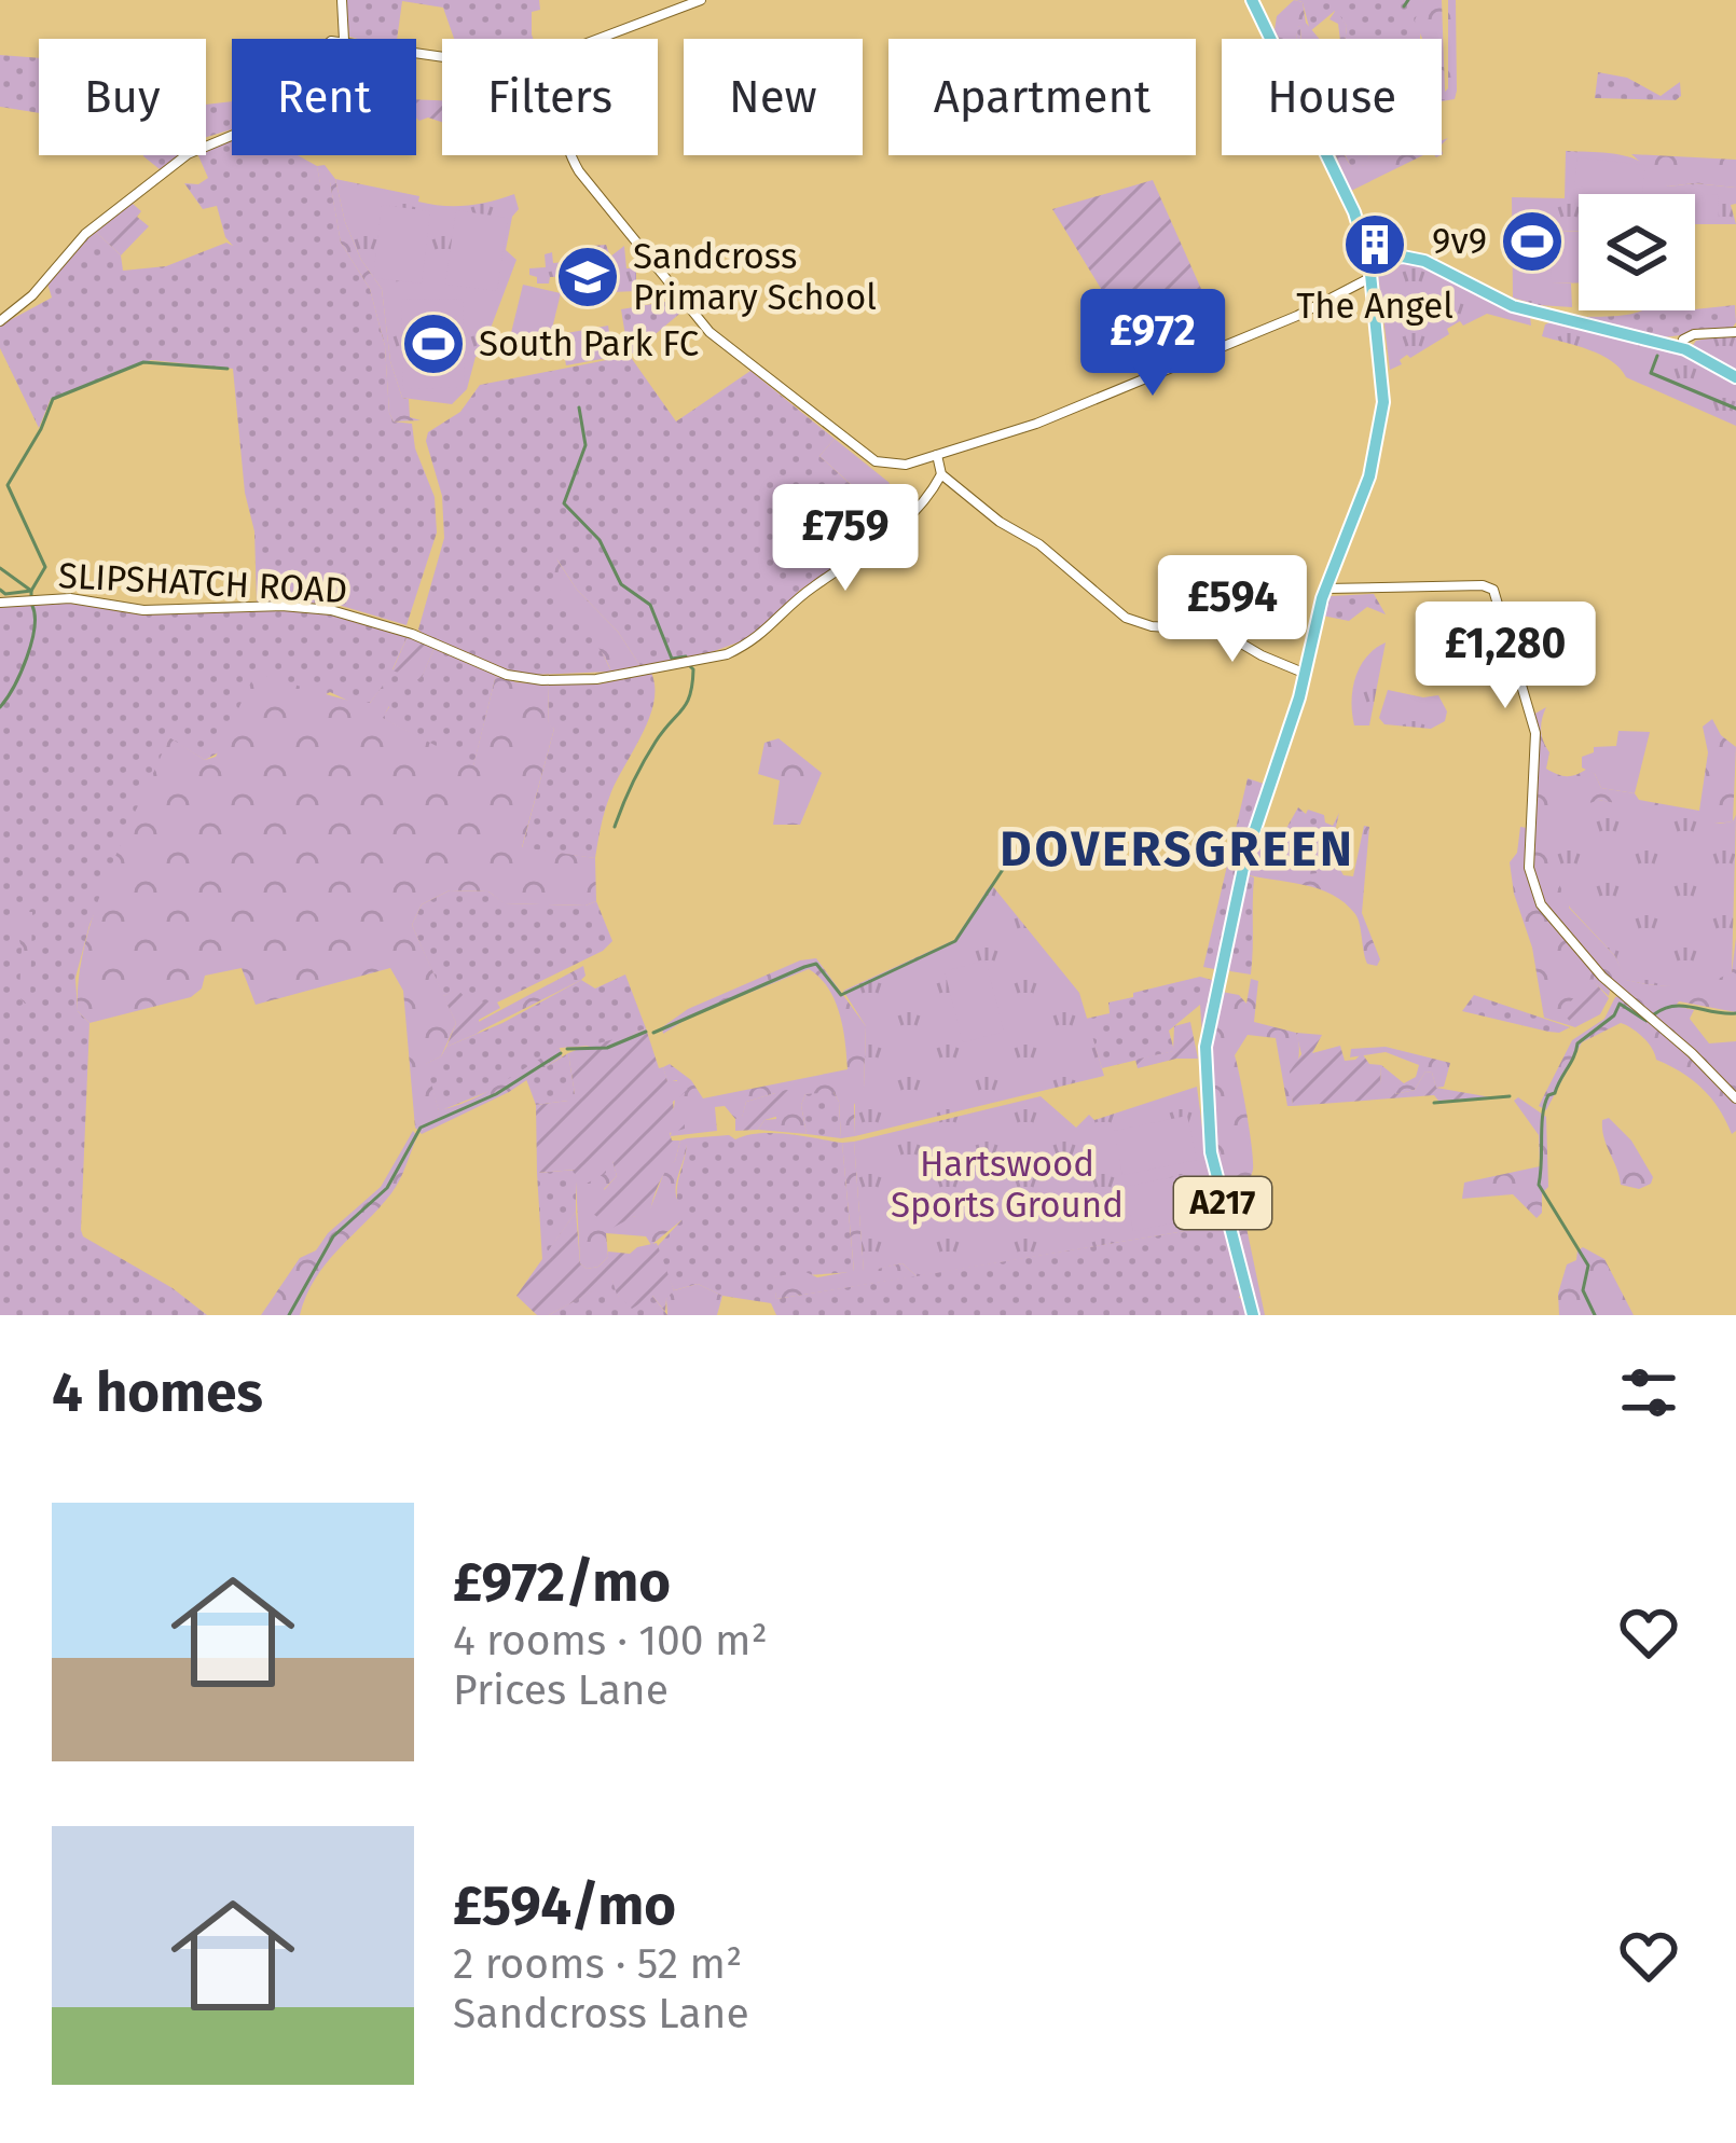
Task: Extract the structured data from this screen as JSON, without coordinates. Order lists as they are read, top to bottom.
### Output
{
  "streets": {
    "main road": ["A217"],
    "street": ["SLIPSHATCH ROAD"]
  },
  "districts": ["DOVERSGREEN"],
  "parks": ["Hartswood Sports Ground"],
  "places": {
    "sports": ["9v9", "South Park FC"],
    "building": ["The Angel"],
    "school or university": ["Sandcross Primary School"]
  },
  "page": {
    "chip": [
      "Buy",
      "Rent",
      "Filters",
      "New",
      "Apartment",
      "House"
    ],
    "price": [
      "£972",
      "£759",
      "£594",
      "£1,280"
    ],
    "heading": "4 homes",
    "list": [
      {
        "name": "£972/mo",
        "note": "4 rooms · 100 m² · Prices Lane"
      },
      {
        "name": "£594/mo",
        "note": "2 rooms · 52 m² · Sandcross Lane"
      }
    ]
  }
}
